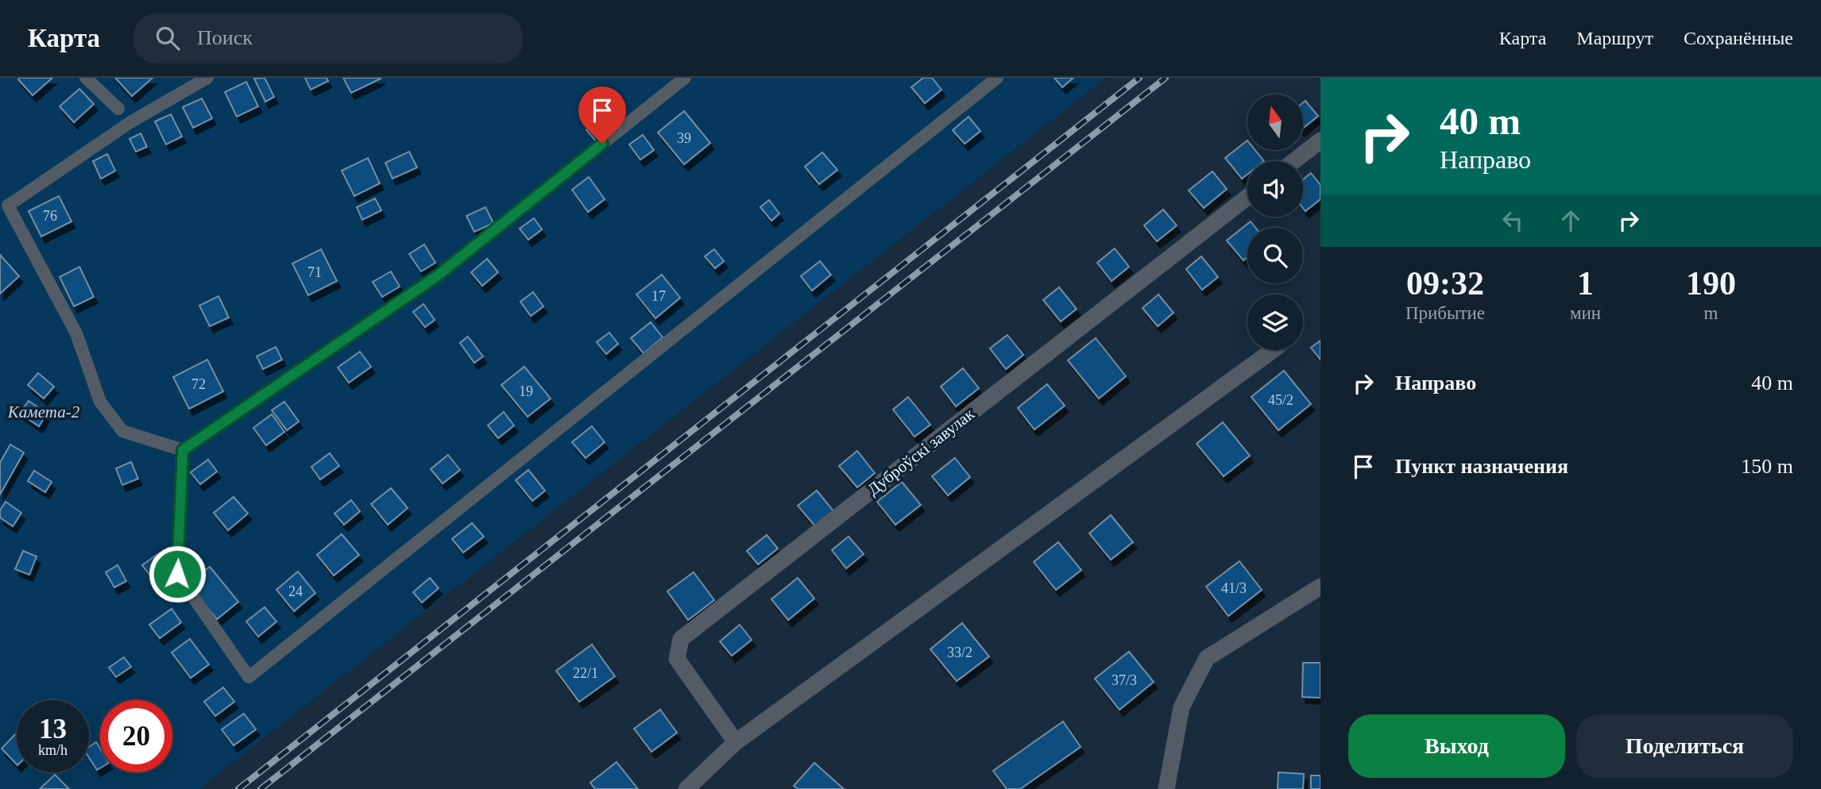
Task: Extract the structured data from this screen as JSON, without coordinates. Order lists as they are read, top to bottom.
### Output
{
  "streets": {
    "street": ["Дуброўскі завулак"]
  },
  "parks": ["Камета-2"],
  "house_numbers": [
    "39",
    "76",
    "71",
    "17",
    "72",
    "19",
    "45/2",
    "41/3",
    "24",
    "33/2",
    "22/1",
    "37/3"
  ],
  "north": "top",
  "page": {
    "header": "Карта",
    "search": "Поиск",
    "nav": ["Карта", "Маршрут", "Сохранённые"],
    "turn": ["40 m", "Направо"],
    "eta": [
      "09:32",
      "Прибытие",
      "1",
      "мин",
      "190",
      "m"
    ],
    "list": [
      {
        "name": "Направо",
        "value": "40 m"
      },
      {
        "name": "Пункт назначения",
        "value": "150 m"
      }
    ],
    "speed": "13 km/h",
    "limit": "20",
    "buttons": ["Выход", "Поделиться"]
  }
}
